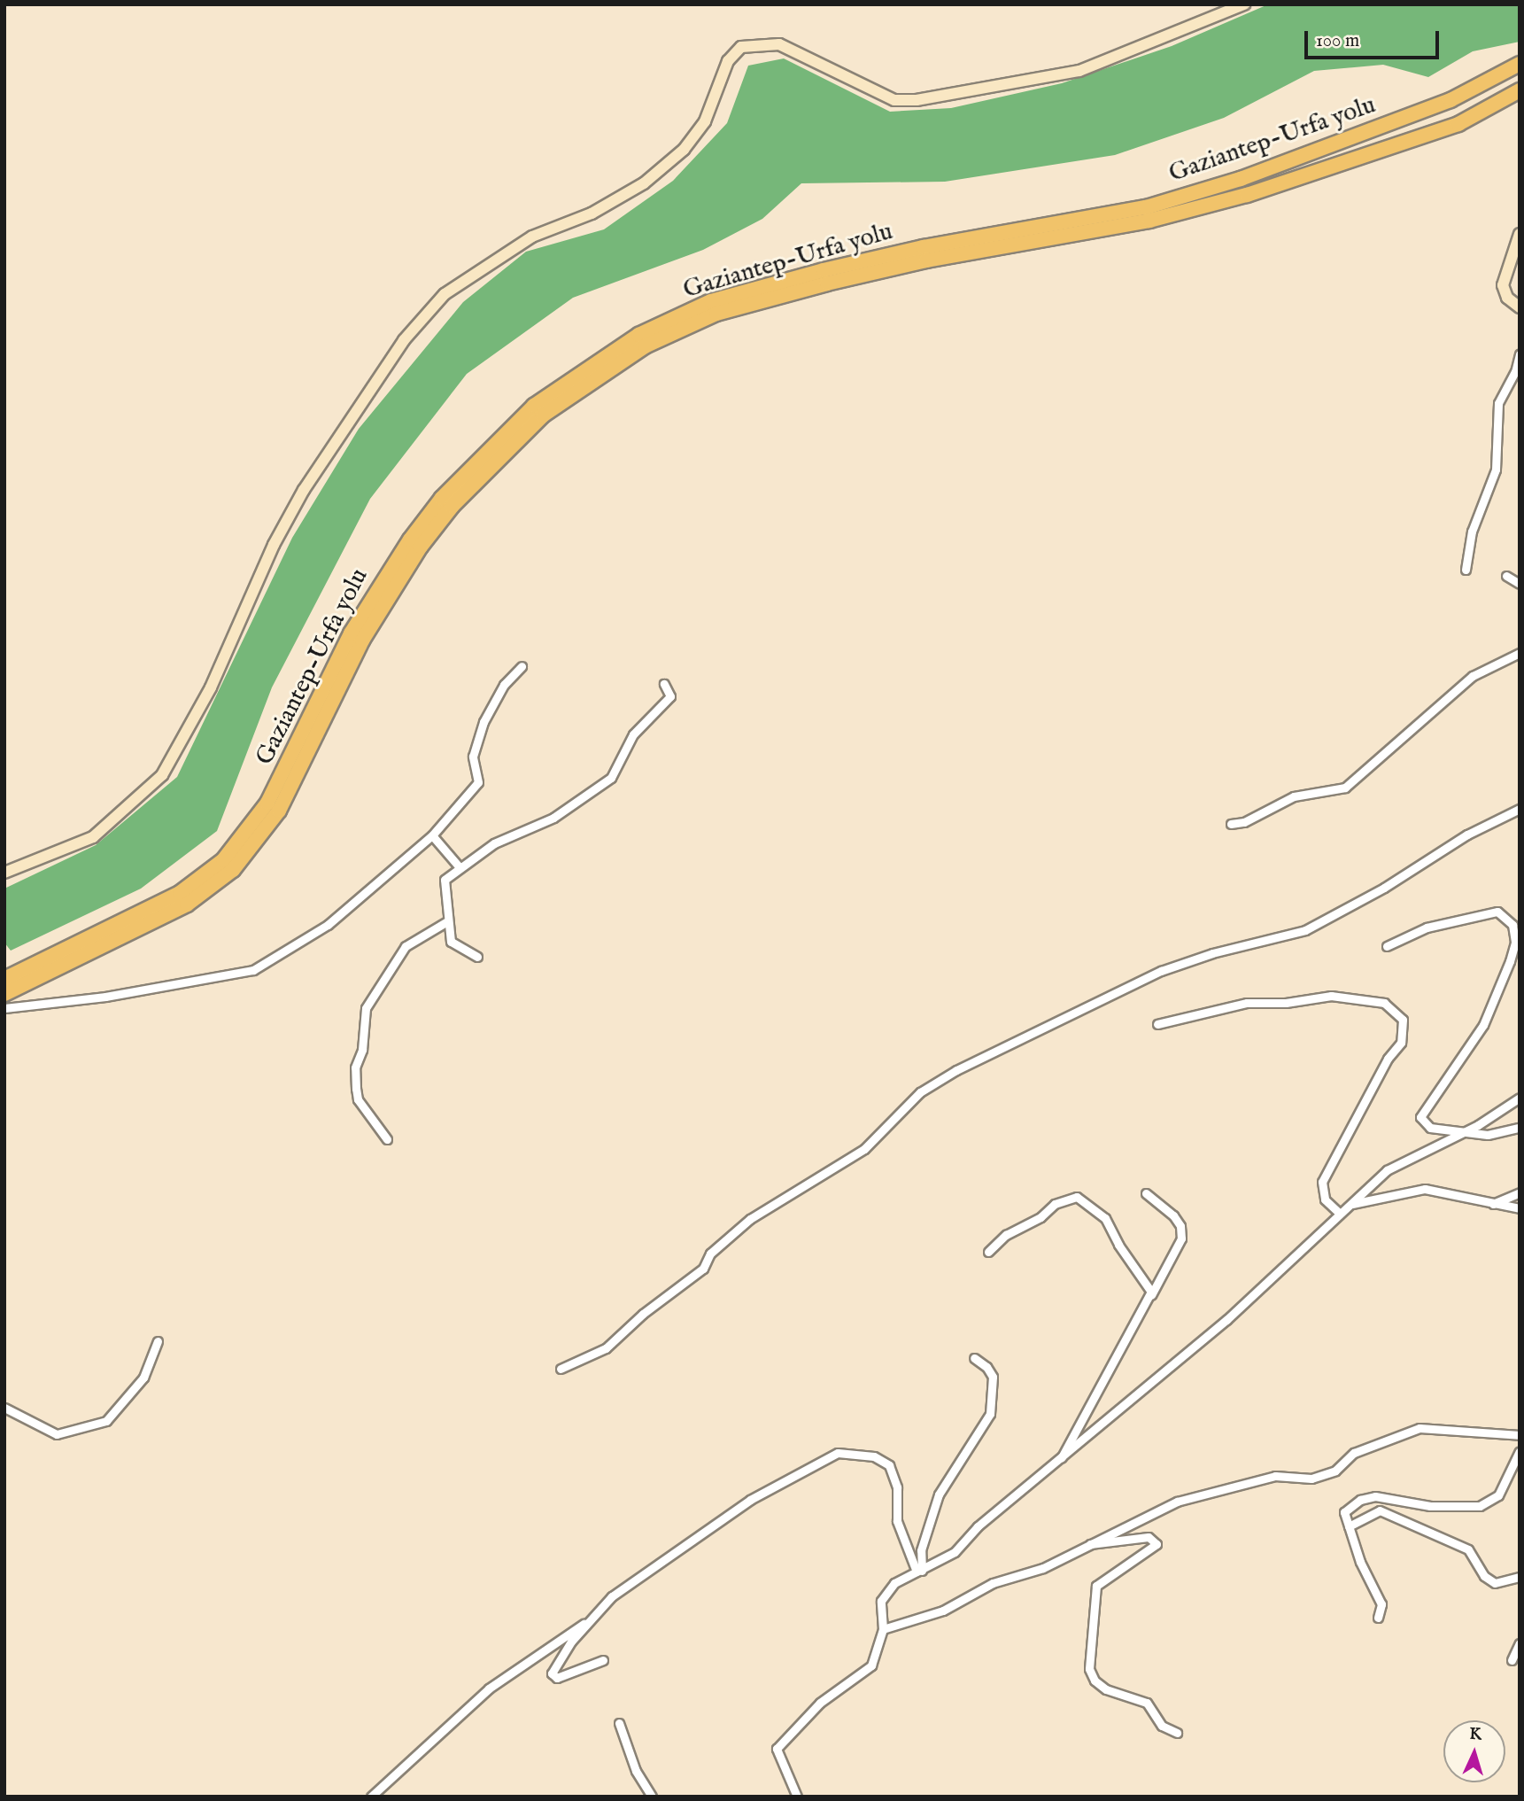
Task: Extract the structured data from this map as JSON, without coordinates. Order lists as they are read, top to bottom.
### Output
{
  "streets": {
    "highway": ["Gaziantep-Urfa yolu"]
  },
  "scale_bar": "100 m",
  "north": "top"
}
